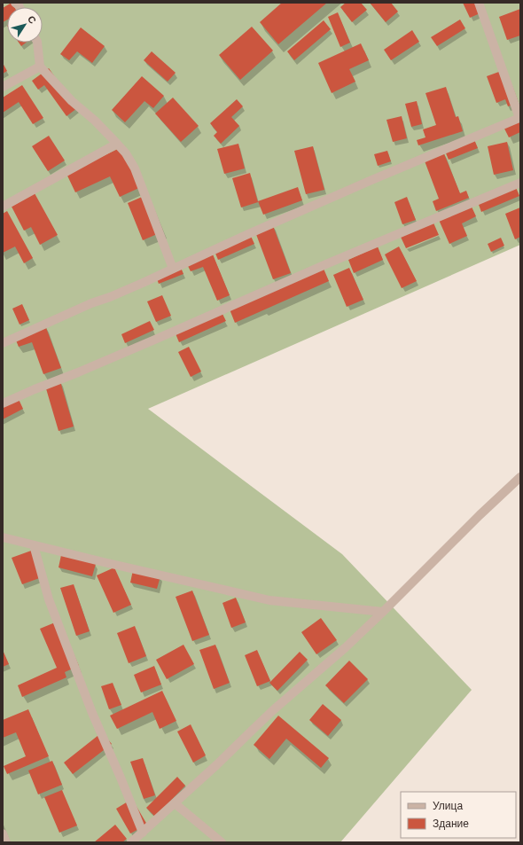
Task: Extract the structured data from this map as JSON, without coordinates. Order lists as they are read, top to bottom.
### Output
{
  "legend": ["Улица", "Здание"],
  "north": "top right"
}
